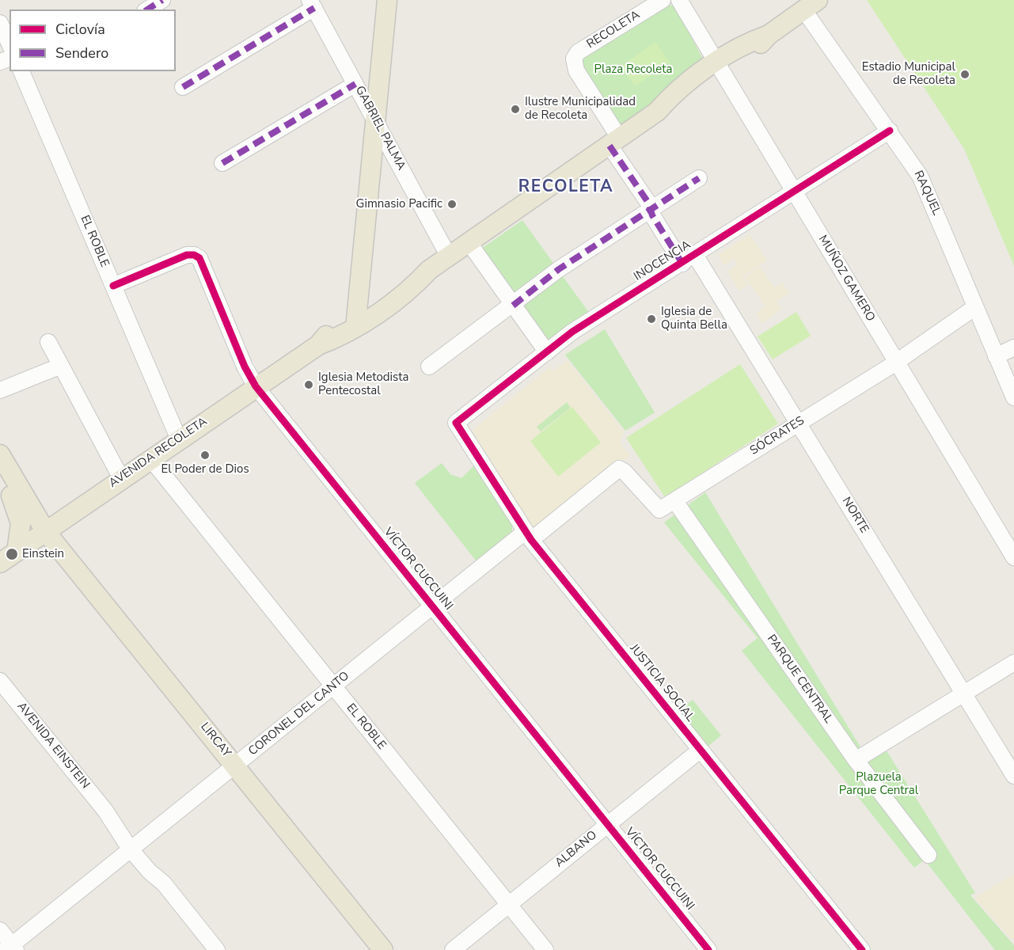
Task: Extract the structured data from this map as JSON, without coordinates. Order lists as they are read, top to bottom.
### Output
{
  "streets": {
    "main road": ["AVENIDA RECOLETA", "LIRCAY"],
    "street": [
      "RECOLETA",
      "GABRIEL PALMA",
      "RAQUEL",
      "EL ROBLE",
      "INOCENCIA",
      "MUÑOZ GAMERO",
      "SÓCRATES",
      "NORTE",
      "VÍCTOR CUCCUINI",
      "PARQUE CENTRAL",
      "JUSTICIA SOCIAL",
      "CORONEL DEL CANTO",
      "AVENIDA EINSTEIN",
      "ALBANO"
    ]
  },
  "crossings": [
    ["RECOLETA", "AVENIDA RECOLETA"],
    ["RECOLETA", "NORTE"],
    ["GABRIEL PALMA", "AVENIDA RECOLETA"],
    ["RAQUEL", "INOCENCIA"],
    ["RAQUEL", "SÓCRATES"],
    ["RAQUEL", "AVENIDA RECOLETA"],
    ["EL ROBLE", "AVENIDA RECOLETA"],
    ["EL ROBLE", "VÍCTOR CUCCUINI"],
    ["EL ROBLE", "CORONEL DEL CANTO"],
    ["EL ROBLE", "ALBANO"],
    ["INOCENCIA", "MUÑOZ GAMERO"],
    ["INOCENCIA", "NORTE"],
    ["INOCENCIA", "JUSTICIA SOCIAL"],
    ["MUÑOZ GAMERO", "SÓCRATES"],
    ["MUÑOZ GAMERO", "AVENIDA RECOLETA"],
    ["SÓCRATES", "NORTE"],
    ["SÓCRATES", "PARQUE CENTRAL"],
    ["SÓCRATES", "CORONEL DEL CANTO"],
    ["AVENIDA RECOLETA", "NORTE"],
    ["AVENIDA RECOLETA", "VÍCTOR CUCCUINI"],
    ["AVENIDA RECOLETA", "LIRCAY"],
    ["VÍCTOR CUCCUINI", "CORONEL DEL CANTO"],
    ["VÍCTOR CUCCUINI", "ALBANO"],
    ["JUSTICIA SOCIAL", "CORONEL DEL CANTO"],
    ["JUSTICIA SOCIAL", "ALBANO"],
    ["CORONEL DEL CANTO", "LIRCAY"],
    ["CORONEL DEL CANTO", "AVENIDA EINSTEIN"]
  ],
  "districts": ["RECOLETA"],
  "parks": ["Plaza Recoleta", "Plazuela Parque Central"],
  "places": [
    "Estadio Municipal de Recoleta",
    "Ilustre Municipalidad de Recoleta",
    "Gimnasio Pacific",
    "Iglesia de Quinta Bella",
    "Iglesia Metodista Pentecostal",
    "El Poder de Dios",
    "Einstein"
  ],
  "legend": ["Ciclovía", "Sendero"]
}
